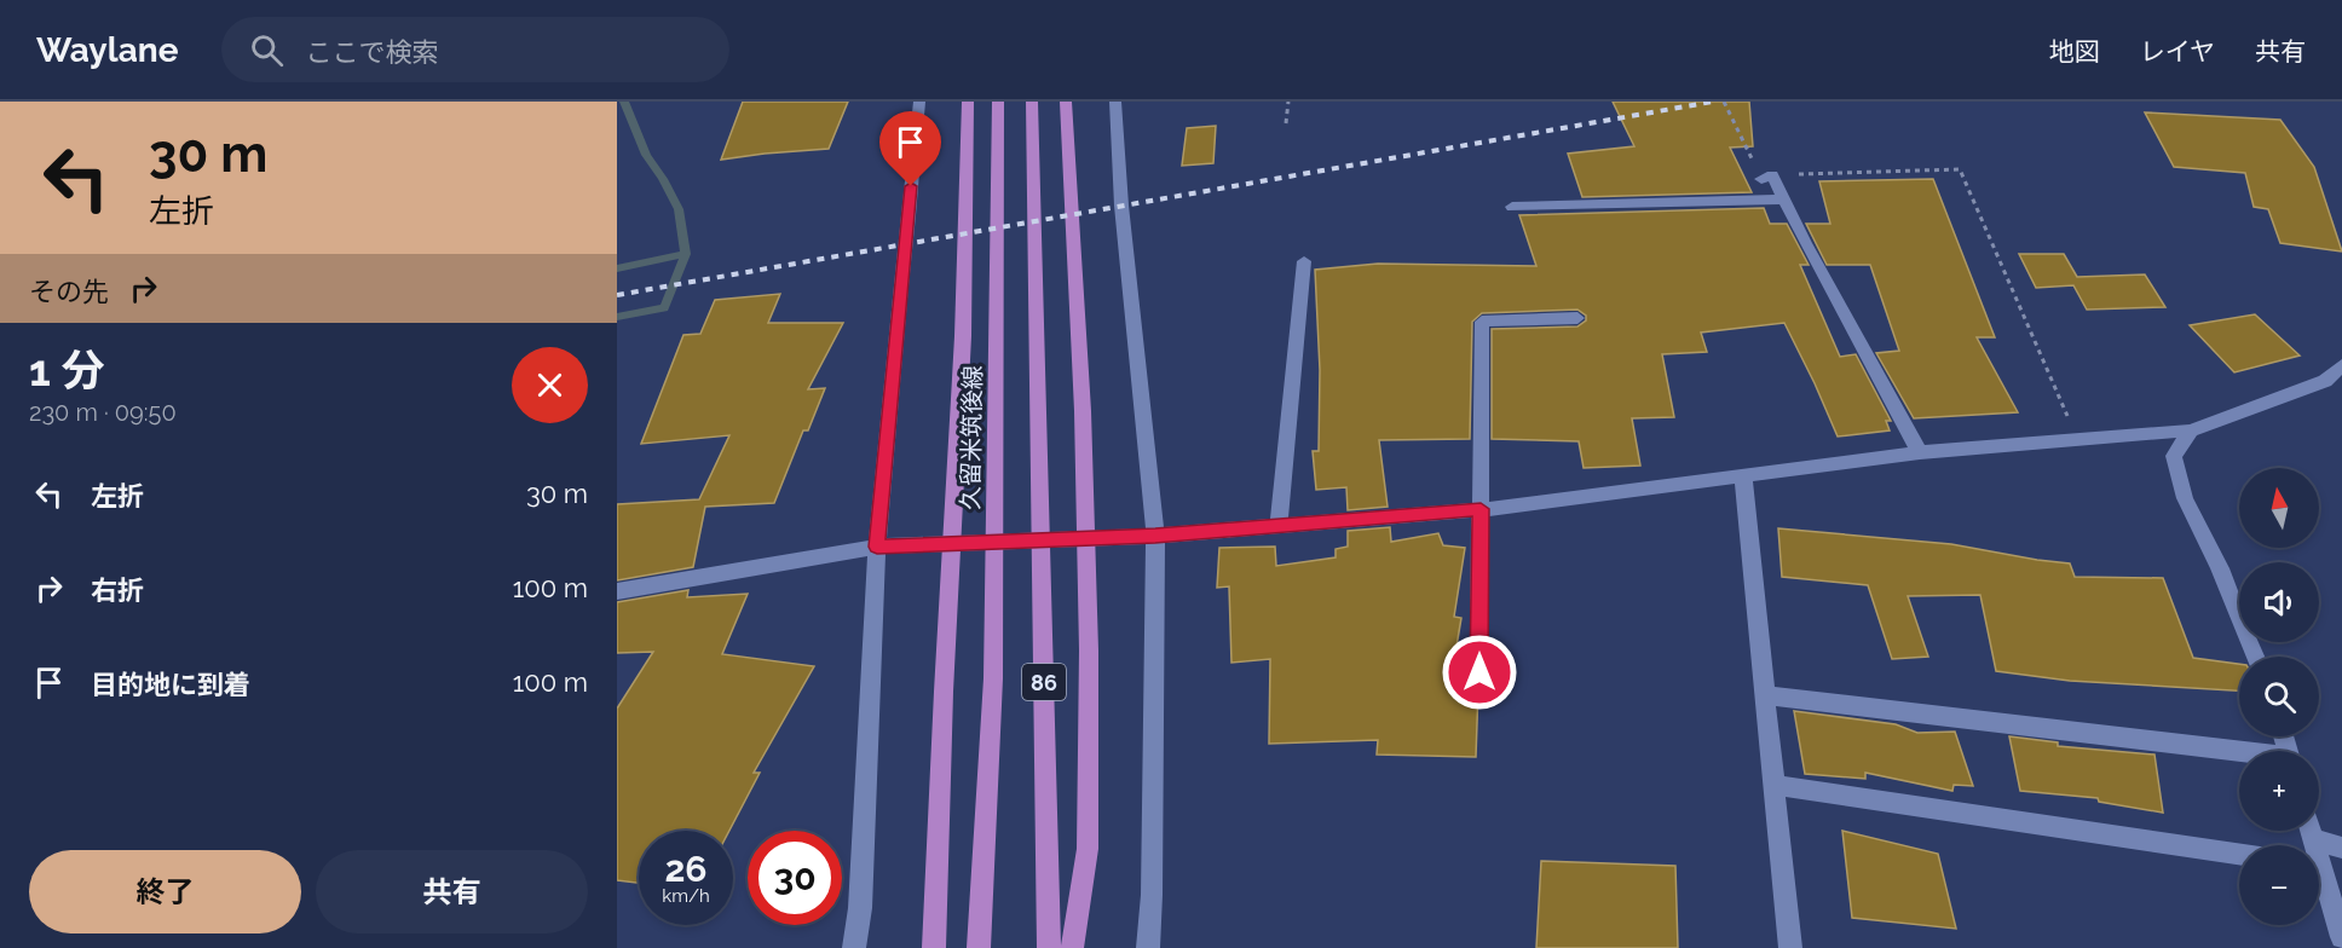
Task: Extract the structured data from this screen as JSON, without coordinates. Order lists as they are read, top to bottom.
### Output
{
  "streets": {
    "main road": ["久留米筑後線", "86"]
  },
  "north": "top",
  "page": {
    "header": "Waylane",
    "search": "ここで検索",
    "nav": ["地図", "レイヤ", "共有"],
    "turn": ["30 m", "左折"],
    "then": "その先",
    "heading": ["1 分", "230 m · 09:50"],
    "list": [
      {
        "name": "左折",
        "value": "30 m"
      },
      {
        "name": "右折",
        "value": "100 m"
      },
      {
        "name": "目的地に到着",
        "value": "100 m"
      }
    ],
    "map_buttons": ["+", "−"],
    "speed": "26 km/h",
    "limit": "30",
    "buttons": ["終了", "共有"]
  }
}
